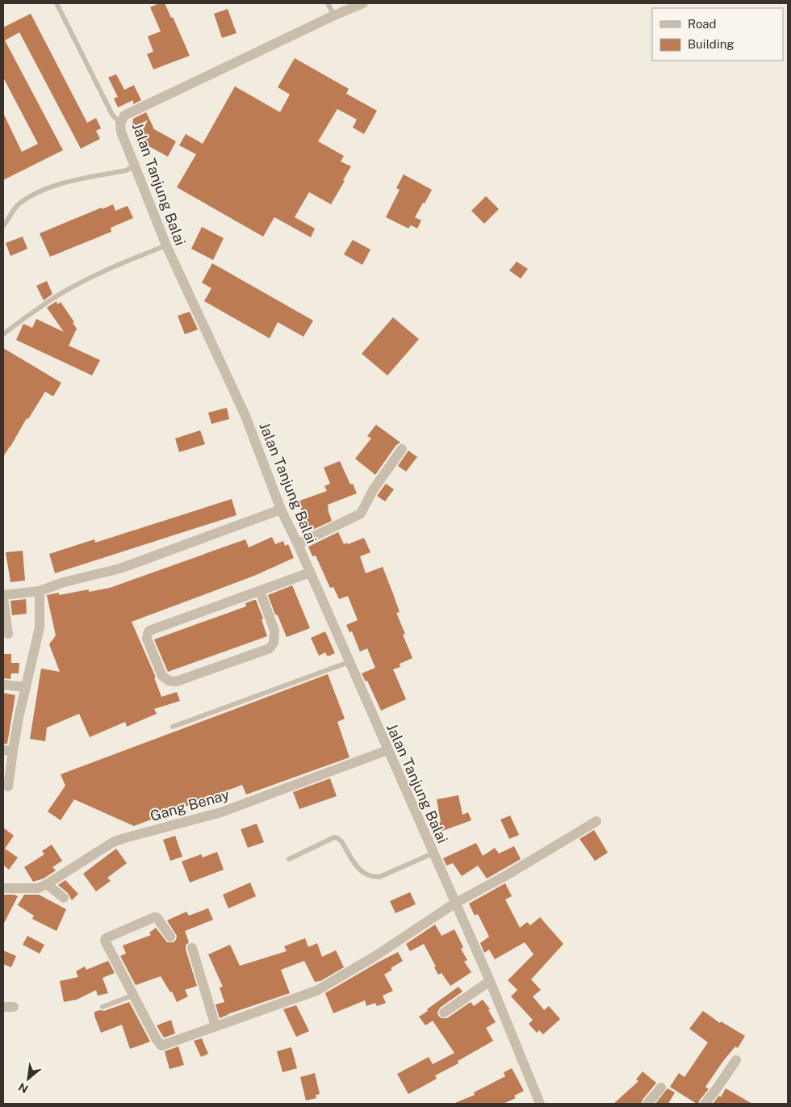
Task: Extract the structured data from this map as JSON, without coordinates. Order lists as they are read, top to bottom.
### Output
{
  "streets": {
    "street": ["Jalan Tanjung Balai", "Gang Benay"]
  },
  "crossings": [
    ["Jalan Tanjung Balai", "Gang Benay"]
  ],
  "legend": ["Road", "Building"],
  "north": "bottom left"
}
